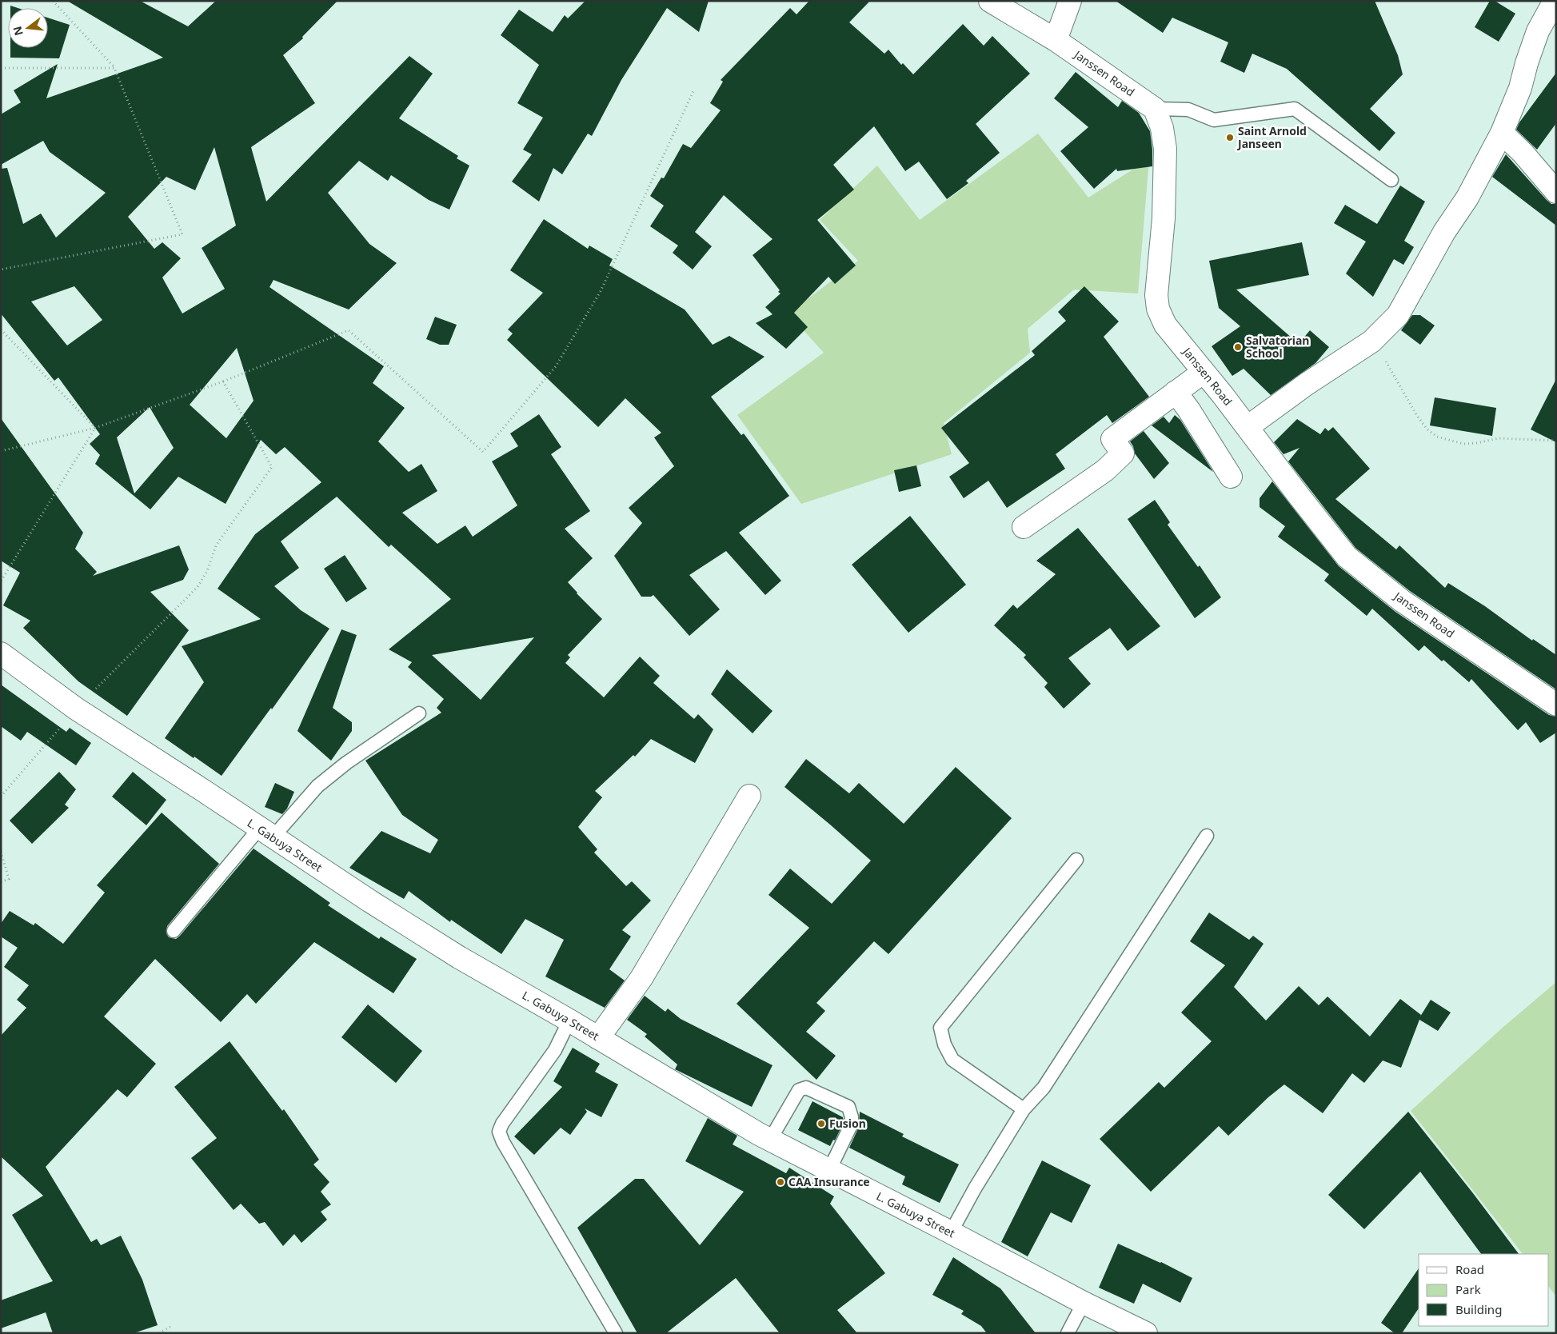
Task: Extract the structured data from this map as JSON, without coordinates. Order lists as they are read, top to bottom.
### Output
{
  "streets": {
    "street": ["Janssen Road", "L. Gabuya Street"]
  },
  "places": [
    "Saint Arnold Janseen",
    "Salvatorian School",
    "Fusion",
    "CAA Insurance"
  ],
  "legend": ["Road", "Park", "Building"],
  "north": "left"
}
